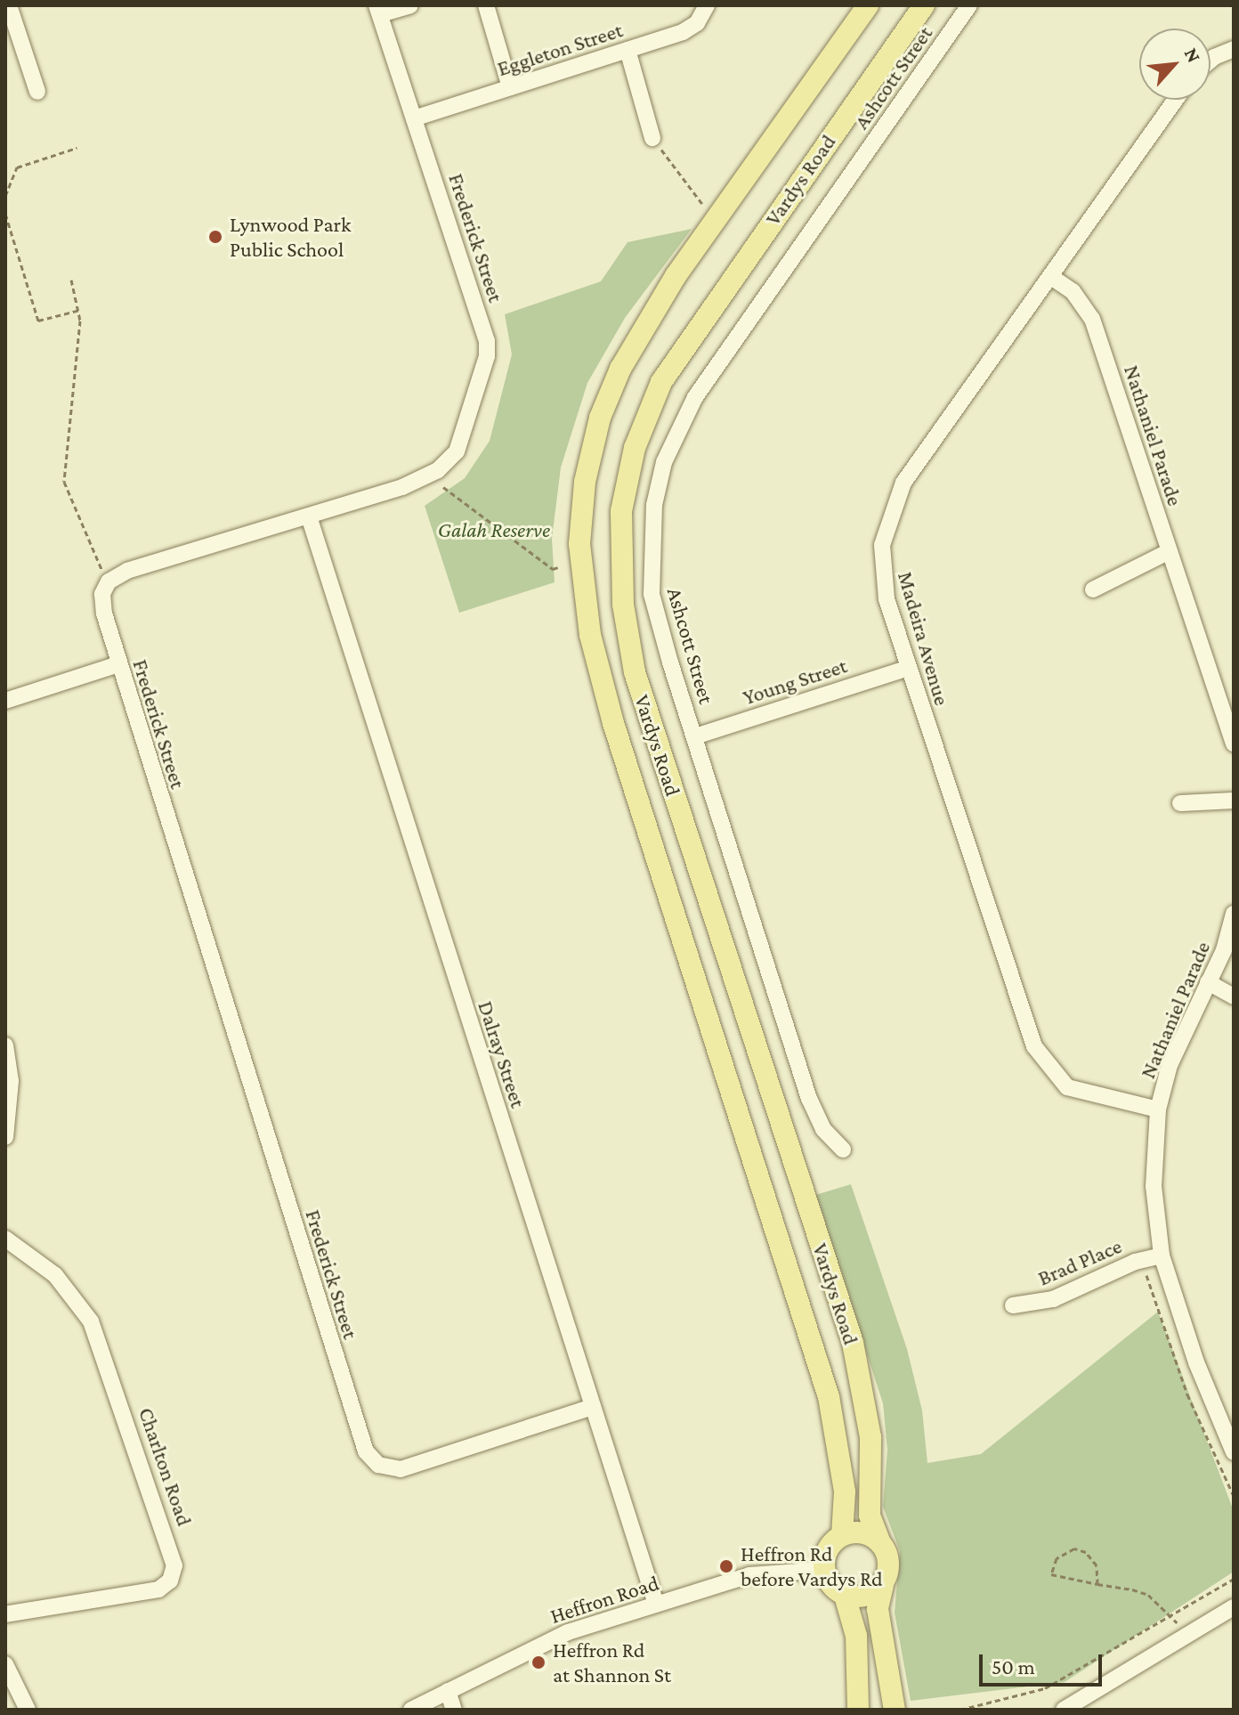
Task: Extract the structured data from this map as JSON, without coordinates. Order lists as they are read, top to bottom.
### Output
{
  "streets": {
    "main road": ["Vardys Road"],
    "street": [
      "Eggleton Street",
      "Ashcott Street",
      "Frederick Street",
      "Nathaniel Parade",
      "Madeira Avenue",
      "Young Street",
      "Dalray Street",
      "Brad Place",
      "Charlton Road",
      "Heffron Road"
    ]
  },
  "crossings": [
    ["Eggleton Street", "Frederick Street"],
    ["Ashcott Street", "Young Street"],
    ["Vardys Road", "Heffron Road"],
    ["Frederick Street", "Dalray Street"],
    ["Nathaniel Parade", "Madeira Avenue"],
    ["Nathaniel Parade", "Brad Place"],
    ["Madeira Avenue", "Young Street"],
    ["Dalray Street", "Heffron Road"]
  ],
  "parks": ["Galah Reserve"],
  "places": ["Lynwood Park Public School", "Heffron Rd before Vardys Rd", "Heffron Rd at Shannon St"],
  "scale_bar": "50 m",
  "north": "top right"
}
